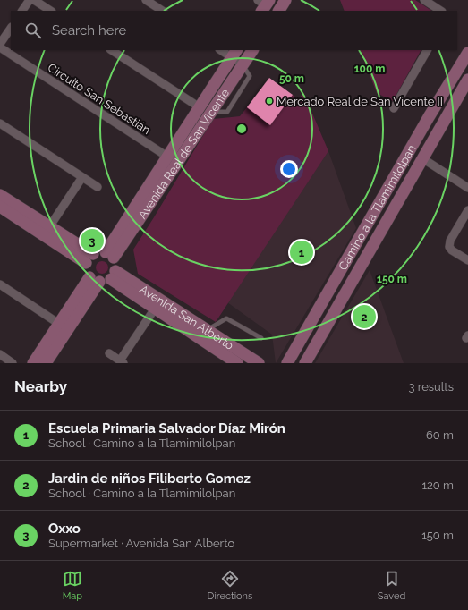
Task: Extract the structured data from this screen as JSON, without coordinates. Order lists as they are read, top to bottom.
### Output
{
  "streets": {
    "street": [
      "Circuito San Sebastián",
      "Avenida Real de San Vicente",
      "Camino a la Tlamimilolpan",
      "Avenida San Alberto"
    ]
  },
  "crossings": [
    ["Circuito San Sebastián", "Avenida Real de San Vicente"],
    ["Avenida Real de San Vicente", "Avenida San Alberto"]
  ],
  "places": ["Mercado Real de San Vicente II"],
  "page": {
    "search": "Search here",
    "pins": ["3", "1", "2"],
    "heading": ["Nearby", "3 results"],
    "list": [
      {
        "mark": "1",
        "name": "Escuela Primaria Salvador Díaz Mirón",
        "note": "School · Camino a la Tlamimilolpan",
        "value": "60 m"
      },
      {
        "mark": "2",
        "name": "Jardin de niños Filiberto Gomez",
        "note": "School · Camino a la Tlamimilolpan",
        "value": "120 m"
      },
      {
        "mark": "3",
        "name": "Oxxo",
        "note": "Supermarket · Avenida San Alberto",
        "value": "150 m"
      }
    ],
    "nav": ["Map", "Directions", "Saved"]
  },
  "rings": ["100 m", "50 m", "150 m"]
}
